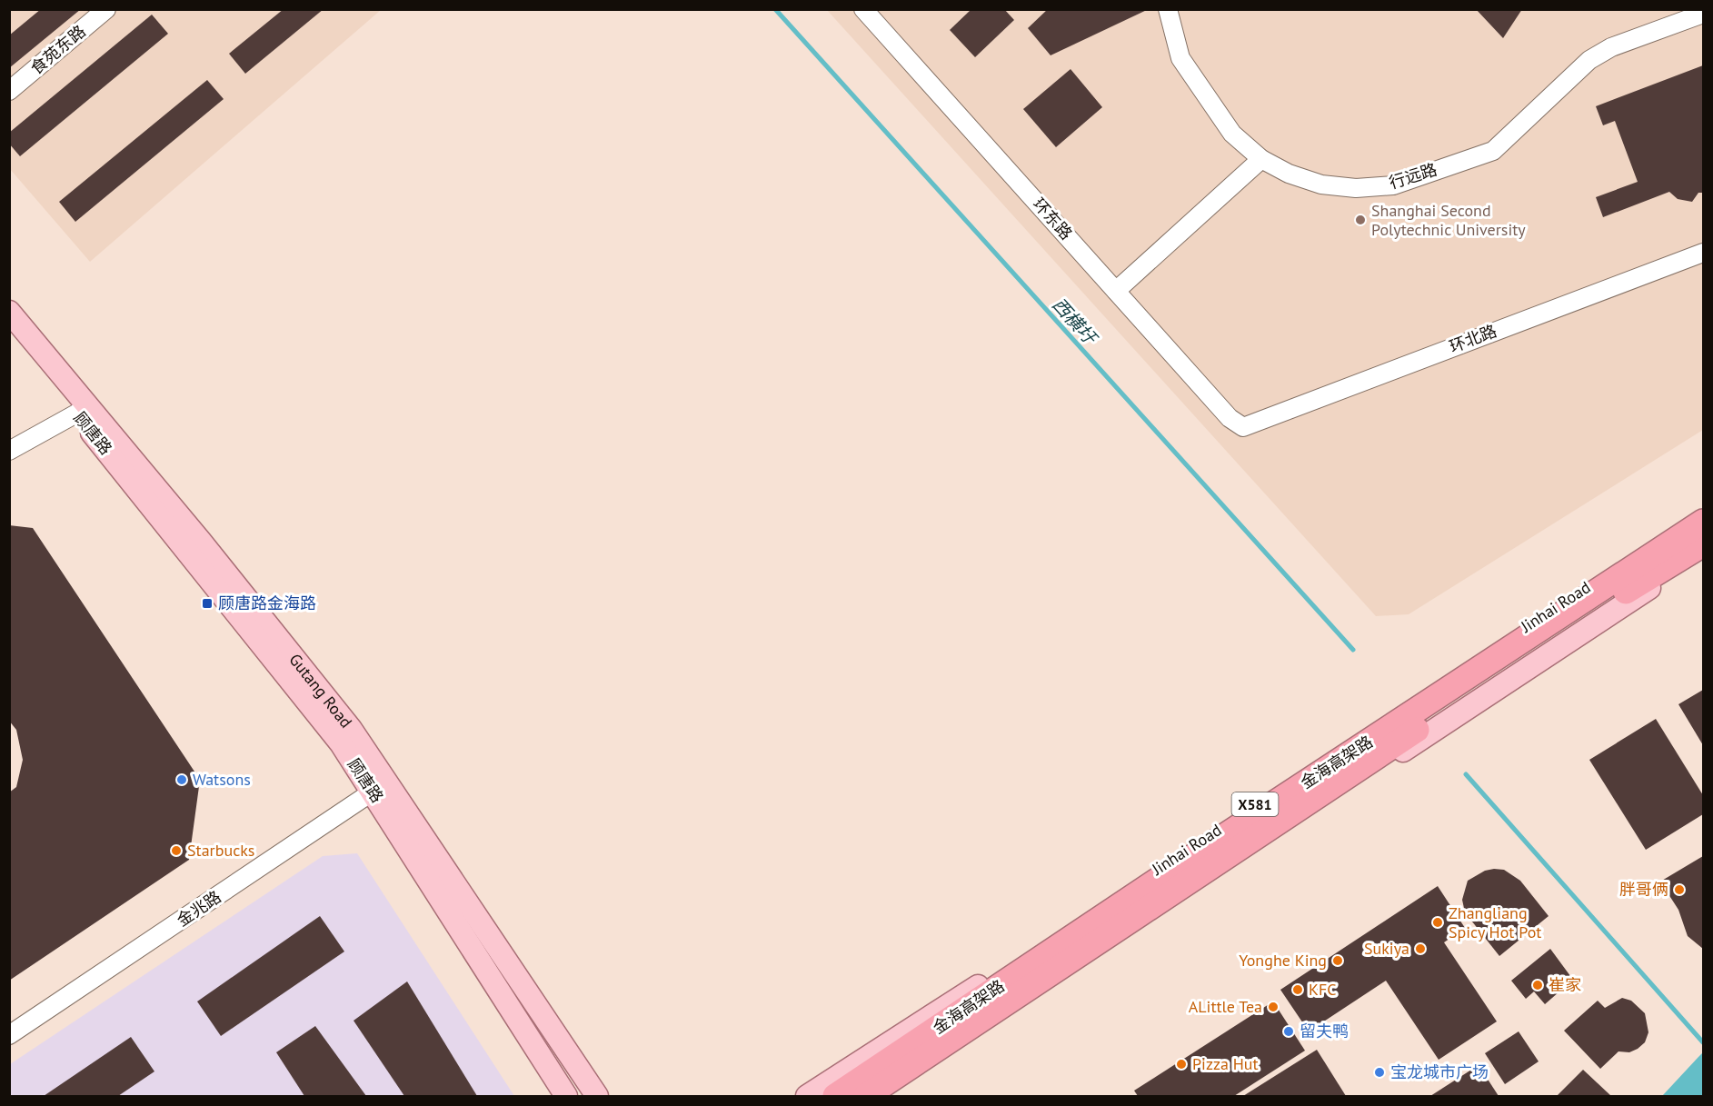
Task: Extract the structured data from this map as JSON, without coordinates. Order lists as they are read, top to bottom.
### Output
{
  "streets": {
    "highway": ["金海高架路"],
    "main road": [
      "顾唐路",
      "Jinhai Road",
      "Gutang Road",
      "X581"
    ],
    "street": [
      "食苑东路",
      "行远路",
      "环东路",
      "环北路",
      "金兆路"
    ]
  },
  "crossings": [
    ["环东路", "环北路"],
    ["顾唐路", "Gutang Road"],
    ["顾唐路", "金兆路"],
    ["Gutang Road", "金兆路"]
  ],
  "water": ["西横圩"],
  "places": {
    "other": [
      "Shanghai Second Polytechnic University",
      "Watsons",
      "Starbucks",
      "胖哥俩",
      "Zhangliang Spicy Hot Pot",
      "Sukiya",
      "Yonghe King",
      "崔家",
      "KFC",
      "ALittle Tea",
      "留夫鸭",
      "Pizza Hut",
      "宝龙城市广场"
    ],
    "transit": ["顾唐路金海路"]
  }
}
